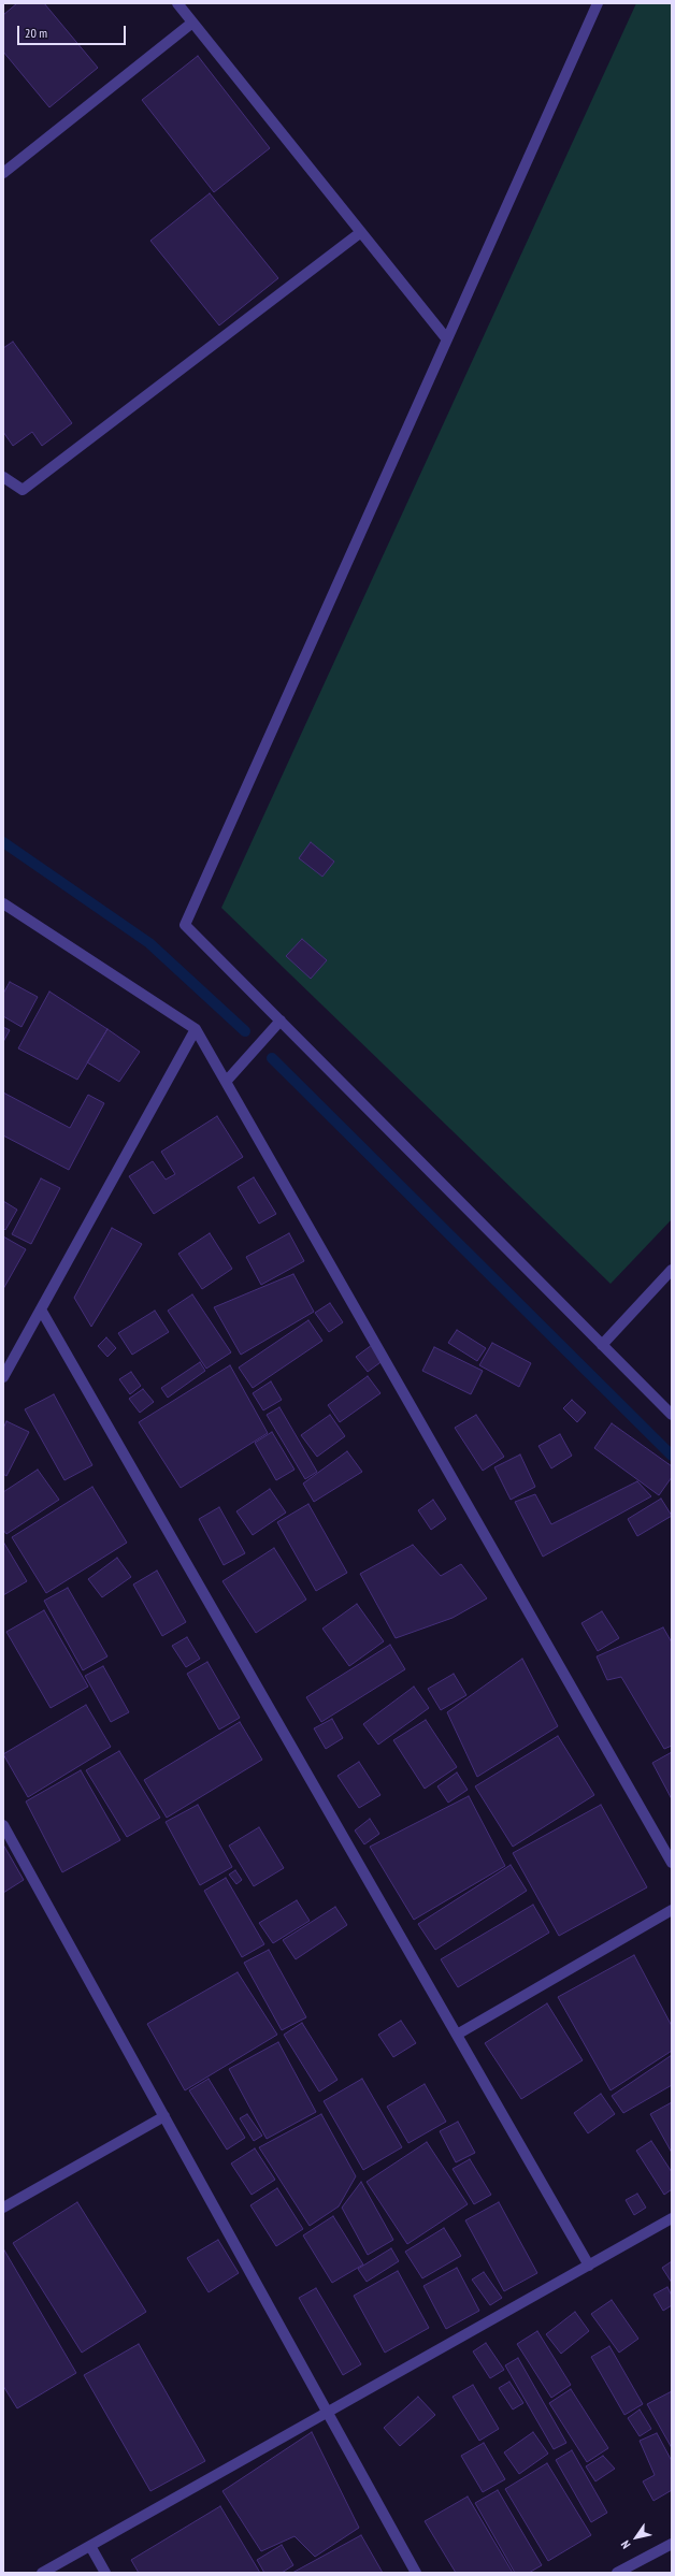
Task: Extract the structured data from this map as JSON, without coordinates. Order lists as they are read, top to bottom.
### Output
{
  "scale_bar": "20 m",
  "north": "bottom left"
}
